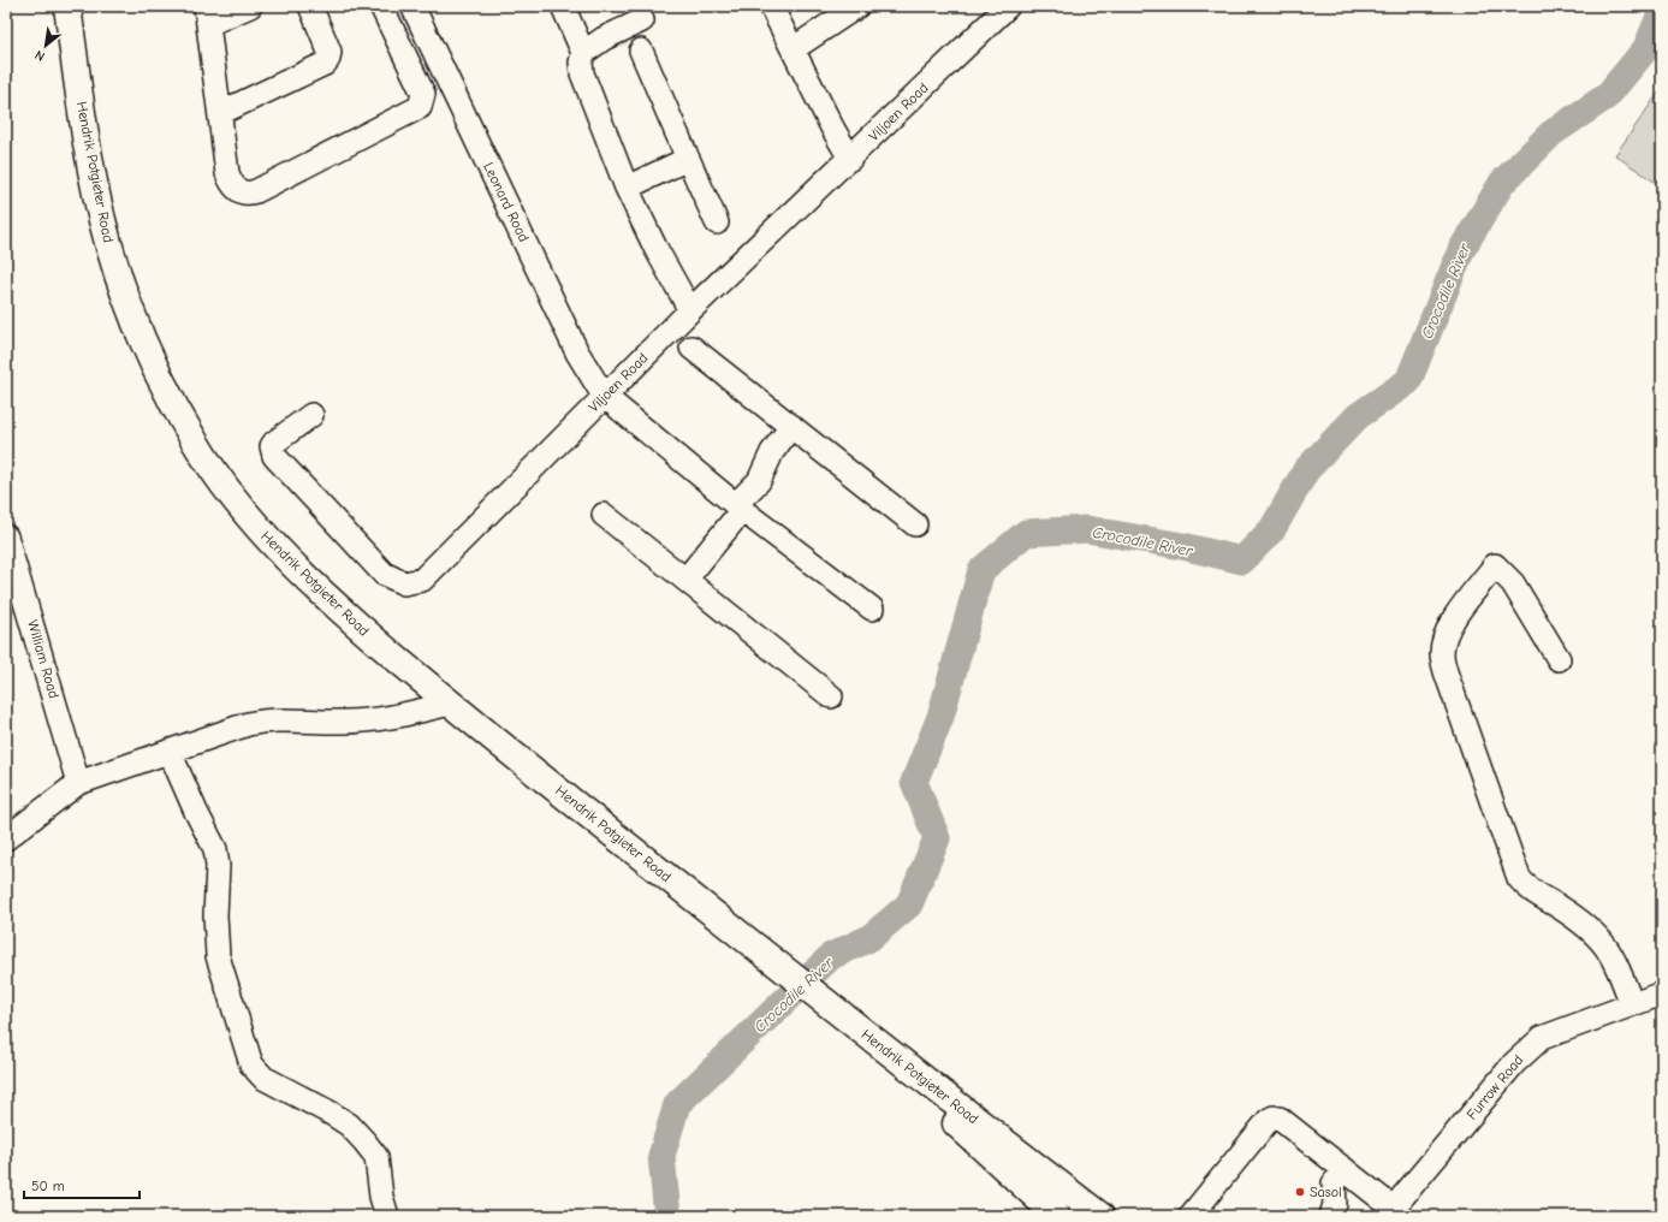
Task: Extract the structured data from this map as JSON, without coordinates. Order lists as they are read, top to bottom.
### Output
{
  "streets": {
    "main road": ["Hendrik Potgieter Road"],
    "street": [
      "Viljoen Road",
      "Leonard Road",
      "William Road",
      "Furrow Road"
    ]
  },
  "crossings": [
    ["Viljoen Road", "Leonard Road"]
  ],
  "water": ["Crocodile River"],
  "places": ["Sasol"],
  "scale_bar": "50 m",
  "north": "bottom left"
}
